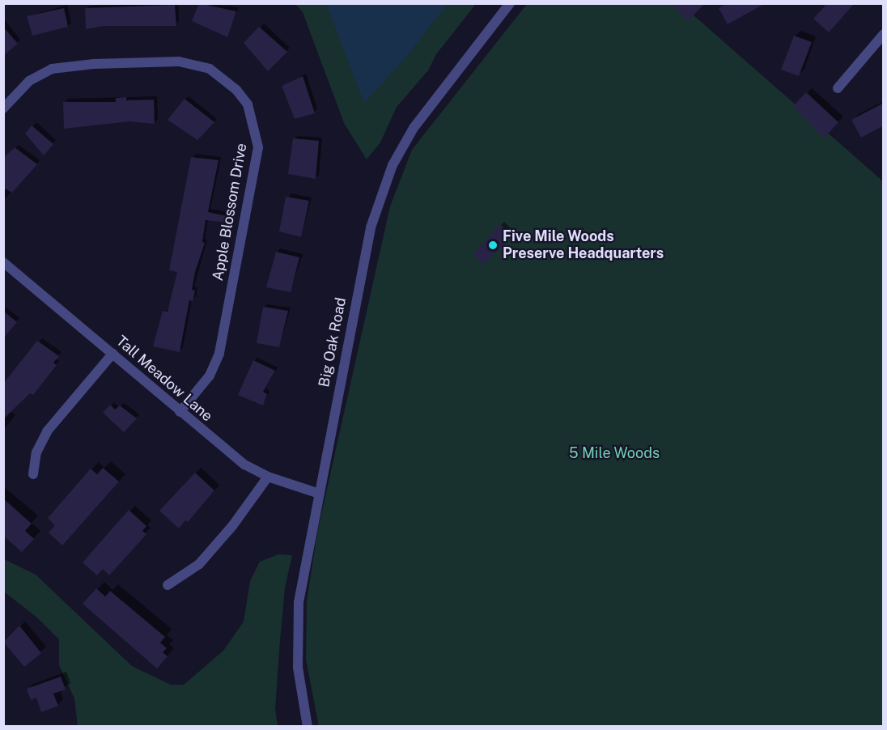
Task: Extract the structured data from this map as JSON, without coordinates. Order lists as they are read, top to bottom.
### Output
{
  "streets": {
    "street": ["Apple Blossom Drive", "Big Oak Road", "Tall Meadow Lane"]
  },
  "crossings": [
    ["Apple Blossom Drive", "Tall Meadow Lane"],
    ["Big Oak Road", "Tall Meadow Lane"]
  ],
  "parks": ["5 Mile Woods"],
  "places": ["Five Mile Woods Preserve Headquarters"]
}
